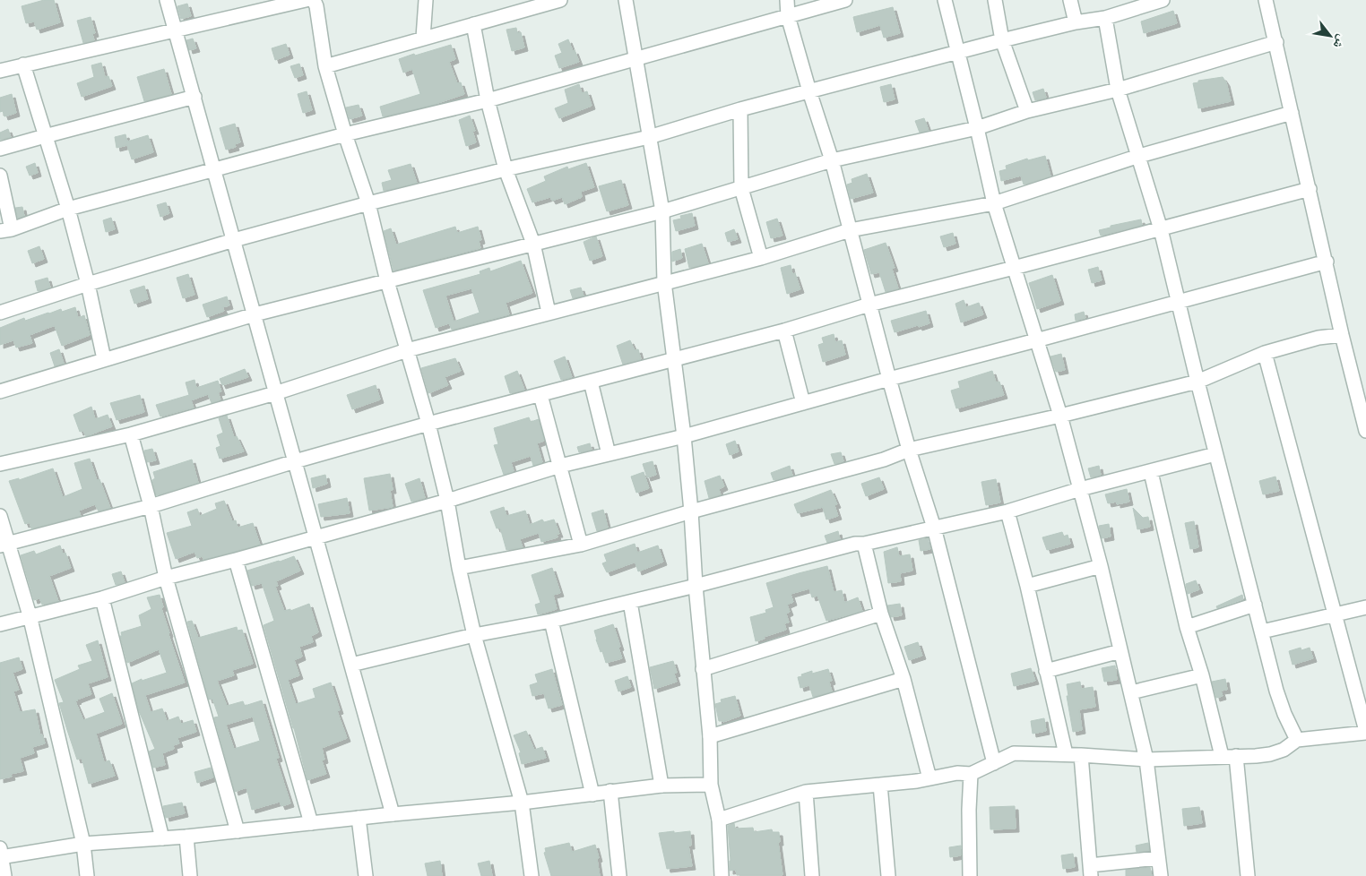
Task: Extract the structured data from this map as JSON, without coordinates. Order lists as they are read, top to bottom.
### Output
{
  "north": "bottom right"
}
